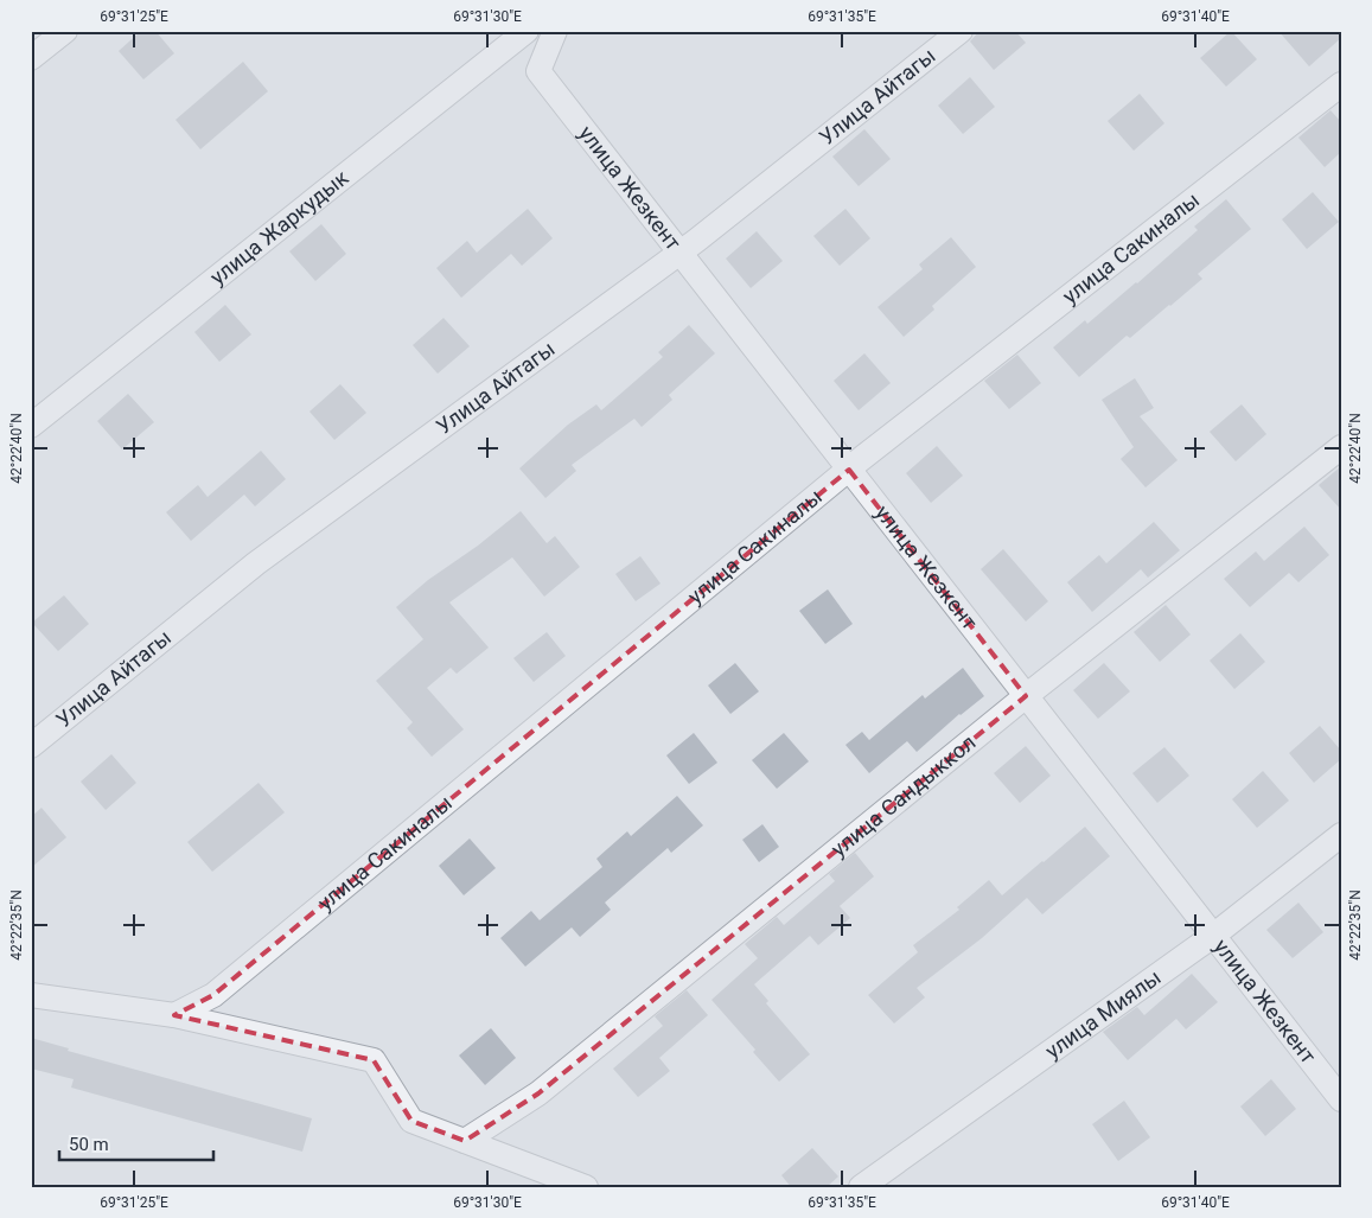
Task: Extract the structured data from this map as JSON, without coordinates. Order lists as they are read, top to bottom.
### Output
{
  "streets": {
    "street": [
      "Улица Айтагы",
      "улица Жезкент",
      "улица Жаркудык",
      "улица Сакиналы",
      "улица Сандыккол",
      "улица Миялы"
    ]
  },
  "crossings": [
    ["Улица Айтагы", "улица Жезкент"],
    ["улица Жезкент", "улица Сакиналы"],
    ["улица Жезкент", "улица Сандыккол"],
    ["улица Жезкент", "улица Миялы"]
  ],
  "scale_bar": "50 m",
  "coordinates": [
    "69°31'25\"E",
    "69°31'30\"E",
    "69°31'35\"E",
    "69°31'40\"E",
    "42°22'40\"N",
    "42°22'35\"N"
  ]
}
